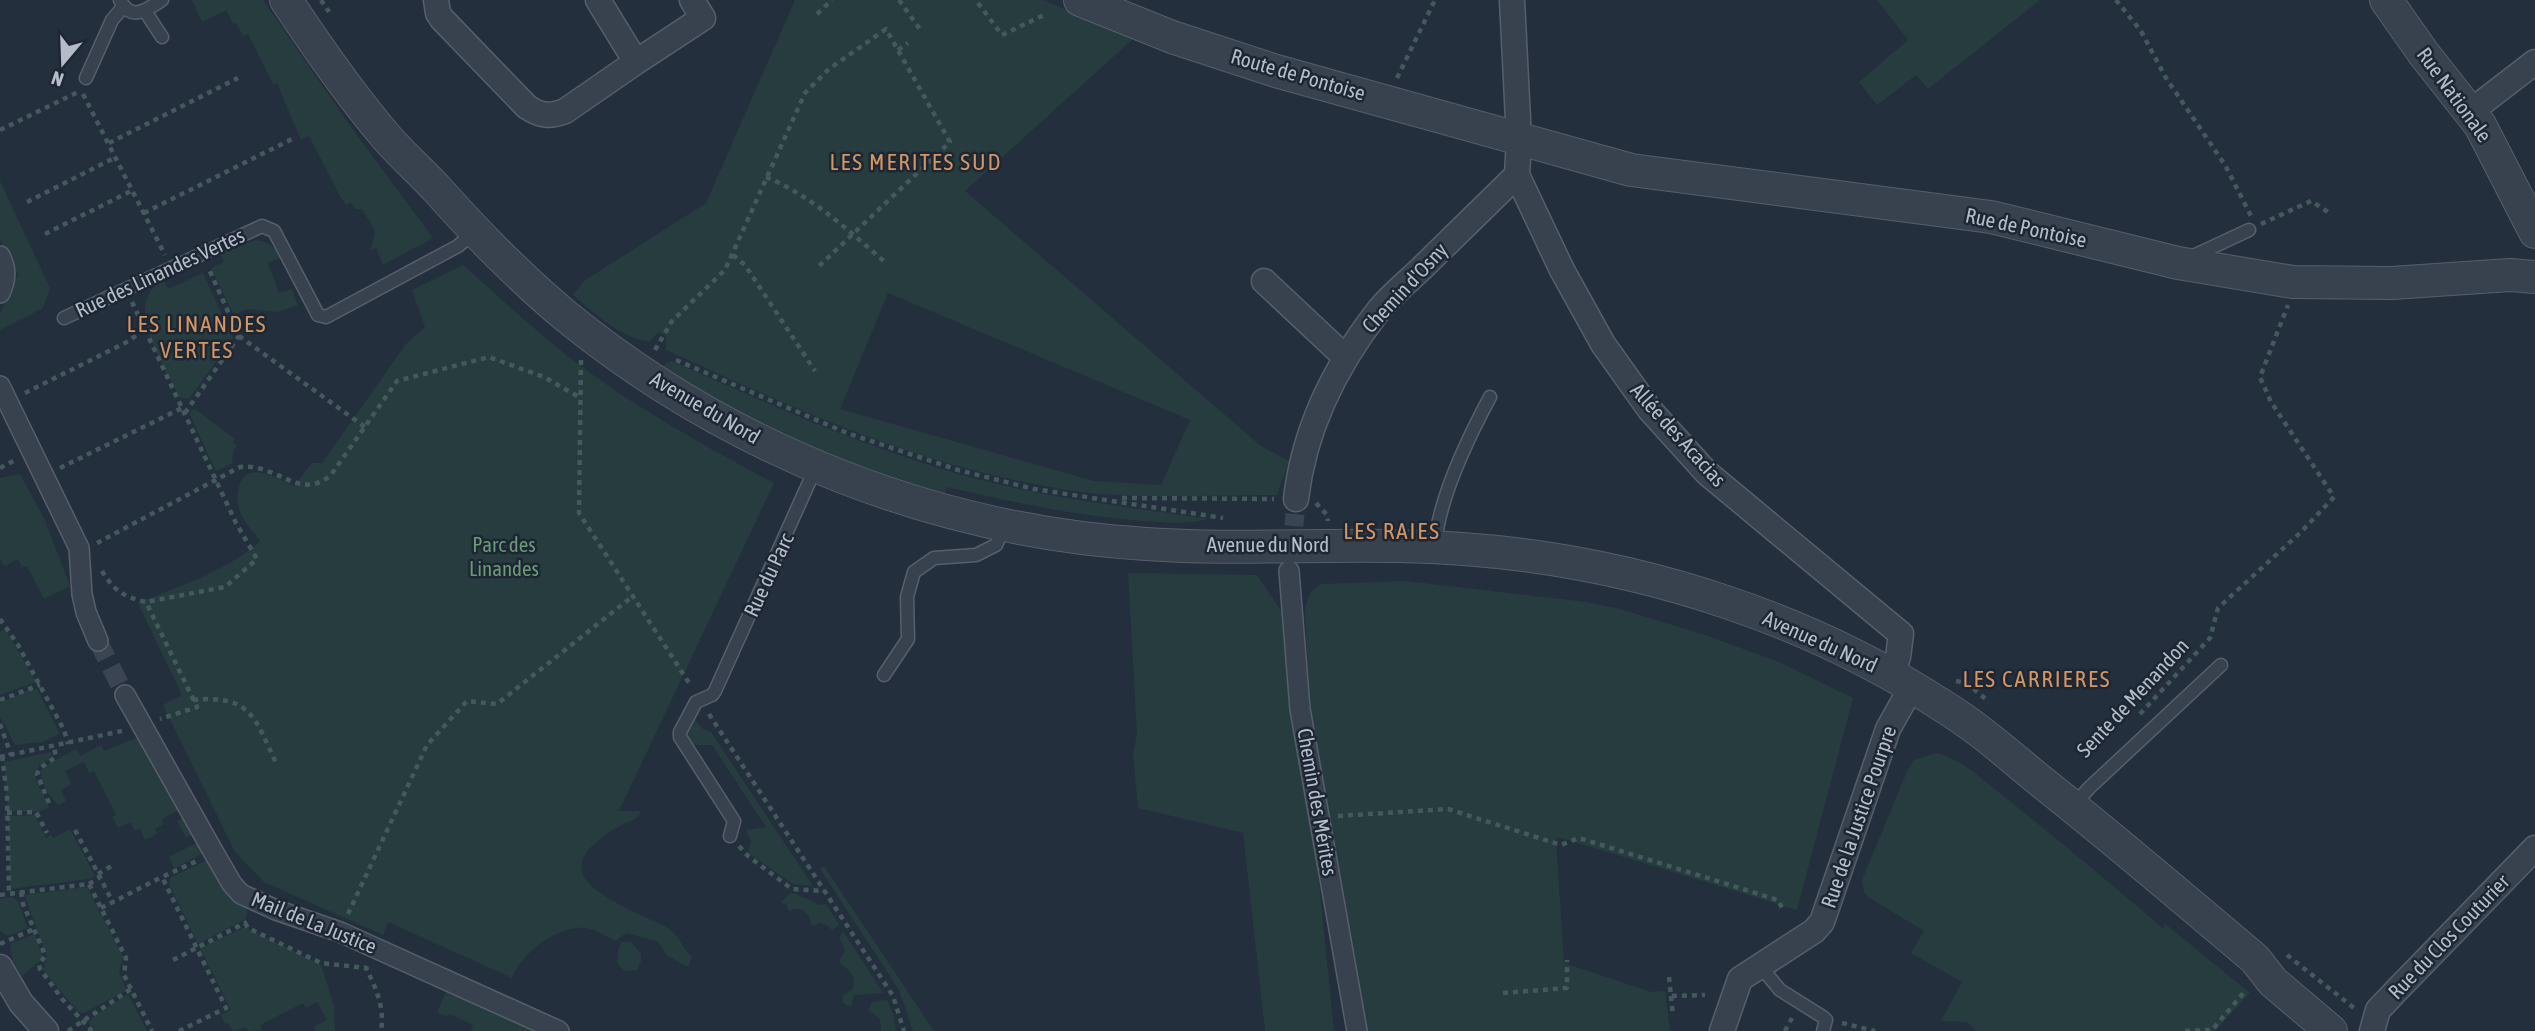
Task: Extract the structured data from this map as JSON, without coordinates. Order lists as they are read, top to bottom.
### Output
{
  "streets": {
    "street": [
      "Route de Pontoise",
      "Rue Nationale",
      "Rue de Pontoise",
      "Chemin d'Osny",
      "Avenue du Nord",
      "Allée des Acacias",
      "Chemin des Mérites",
      "Rue de la Justice Pourpre",
      "Mail de La Justice",
      "Rue du Clos Couturier"
    ],
    "lane": ["Rue des Linandes Vertes", "Rue du Parc"],
    "path": ["Sente de Menandon"]
  },
  "crossings": [
    ["Route de Pontoise", "Rue de Pontoise"],
    ["Route de Pontoise", "Allée des Acacias"],
    ["Rue de Pontoise", "Allée des Acacias"],
    ["Rue de Pontoise", "Sente de Menandon"],
    ["Rue des Linandes Vertes", "Avenue du Nord"],
    ["Chemin d'Osny", "Allée des Acacias"],
    ["Avenue du Nord", "Allée des Acacias"],
    ["Avenue du Nord", "Rue du Parc"],
    ["Avenue du Nord", "Rue de la Justice Pourpre"],
    ["Allée des Acacias", "Rue de la Justice Pourpre"]
  ],
  "districts": [
    "LES MERITES SUD",
    "LES LINANDES VERTES",
    "LES RAIES",
    "LES CARRIERES"
  ],
  "parks": ["Parc des Linandes"],
  "north": "bottom"
}
